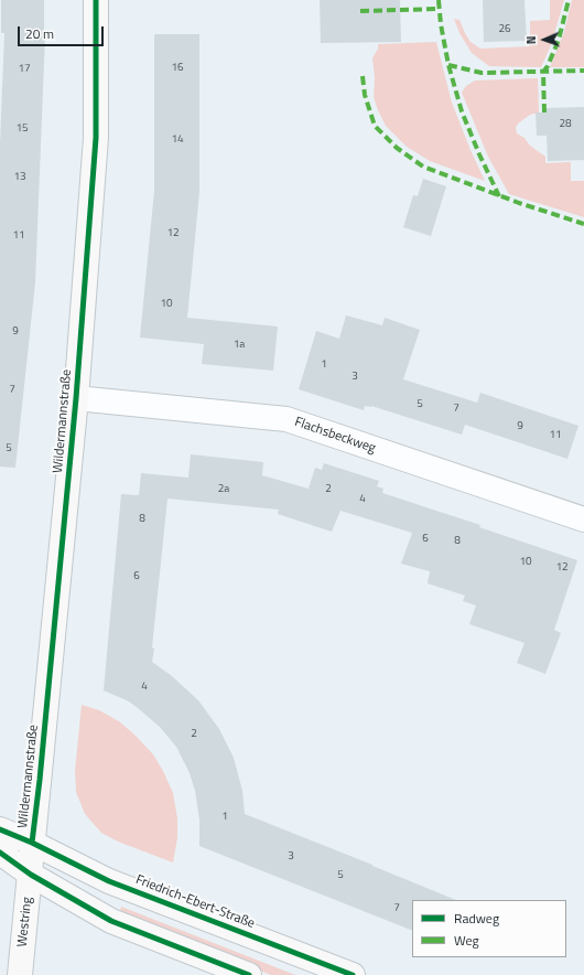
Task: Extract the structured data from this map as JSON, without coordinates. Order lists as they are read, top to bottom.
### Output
{
  "streets": {
    "street": [
      "Wildermannstraße",
      "Flachsbeckweg",
      "Friedrich-Ebert-Straße",
      "Westring"
    ]
  },
  "crossings": [
    ["Wildermannstraße", "Flachsbeckweg"],
    ["Wildermannstraße", "Friedrich-Ebert-Straße"],
    ["Wildermannstraße", "Westring"],
    ["Friedrich-Ebert-Straße", "Westring"]
  ],
  "house_numbers": [
    "26",
    "16",
    "17",
    "28",
    "15",
    "14",
    "13",
    "12",
    "11",
    "10",
    "9",
    "1a",
    "1",
    "3",
    "7",
    "5",
    "7",
    "9",
    "11",
    "5",
    "2a",
    "2",
    "4",
    "8",
    "6",
    "8",
    "10",
    "12",
    "6",
    "4",
    "2",
    "1",
    "3",
    "5",
    "7"
  ],
  "legend": ["Radweg", "Weg"],
  "scale_bar": "20 m",
  "north": "left"
}
